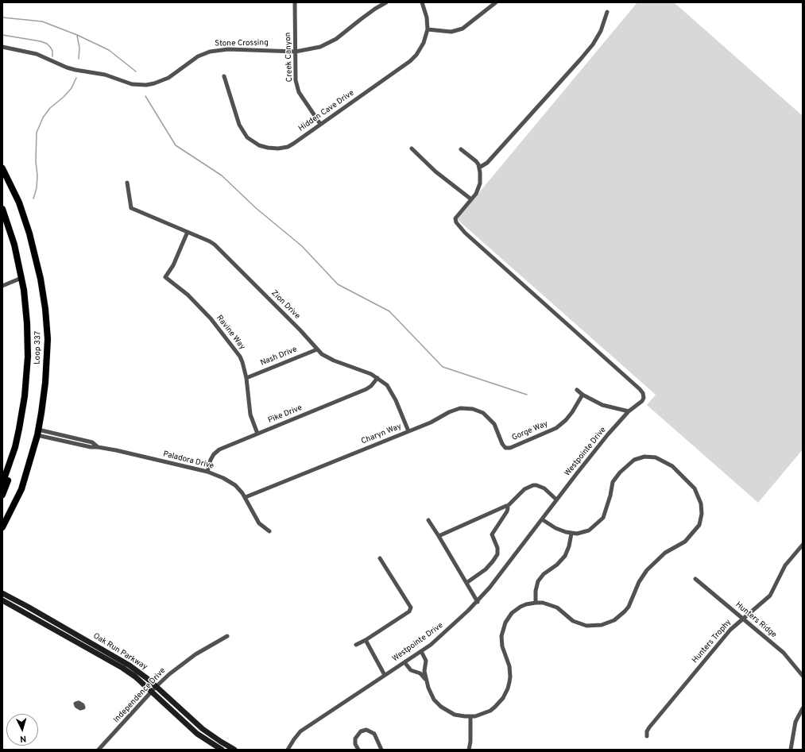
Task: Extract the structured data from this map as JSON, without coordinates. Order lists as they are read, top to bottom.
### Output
{
  "streets": {
    "main road": ["Loop 337"],
    "street": [
      "Stone Crossing",
      "Creek Canyon",
      "Hidden Cave Drive",
      "Zion Drive",
      "Ravine Way",
      "Nash Drive",
      "Pike Drive",
      "Gorge Way",
      "Charyn Way",
      "Westpointe Drive",
      "Paladora Drive",
      "Hunters Ridge",
      "Hunters Trophy",
      "Oak Run Parkway",
      "Independence Drive"
    ]
  },
  "crossings": [
    ["Stone Crossing", "Creek Canyon"],
    ["Creek Canyon", "Hidden Cave Drive"],
    ["Zion Drive", "Ravine Way"],
    ["Zion Drive", "Nash Drive"],
    ["Zion Drive", "Pike Drive"],
    ["Zion Drive", "Charyn Way"],
    ["Ravine Way", "Nash Drive"],
    ["Ravine Way", "Pike Drive"],
    ["Loop 337", "Paladora Drive"],
    ["Pike Drive", "Paladora Drive"],
    ["Gorge Way", "Charyn Way"],
    ["Charyn Way", "Paladora Drive"],
    ["Hunters Ridge", "Hunters Trophy"],
    ["Oak Run Parkway", "Independence Drive"]
  ],
  "north": "bottom"
}
